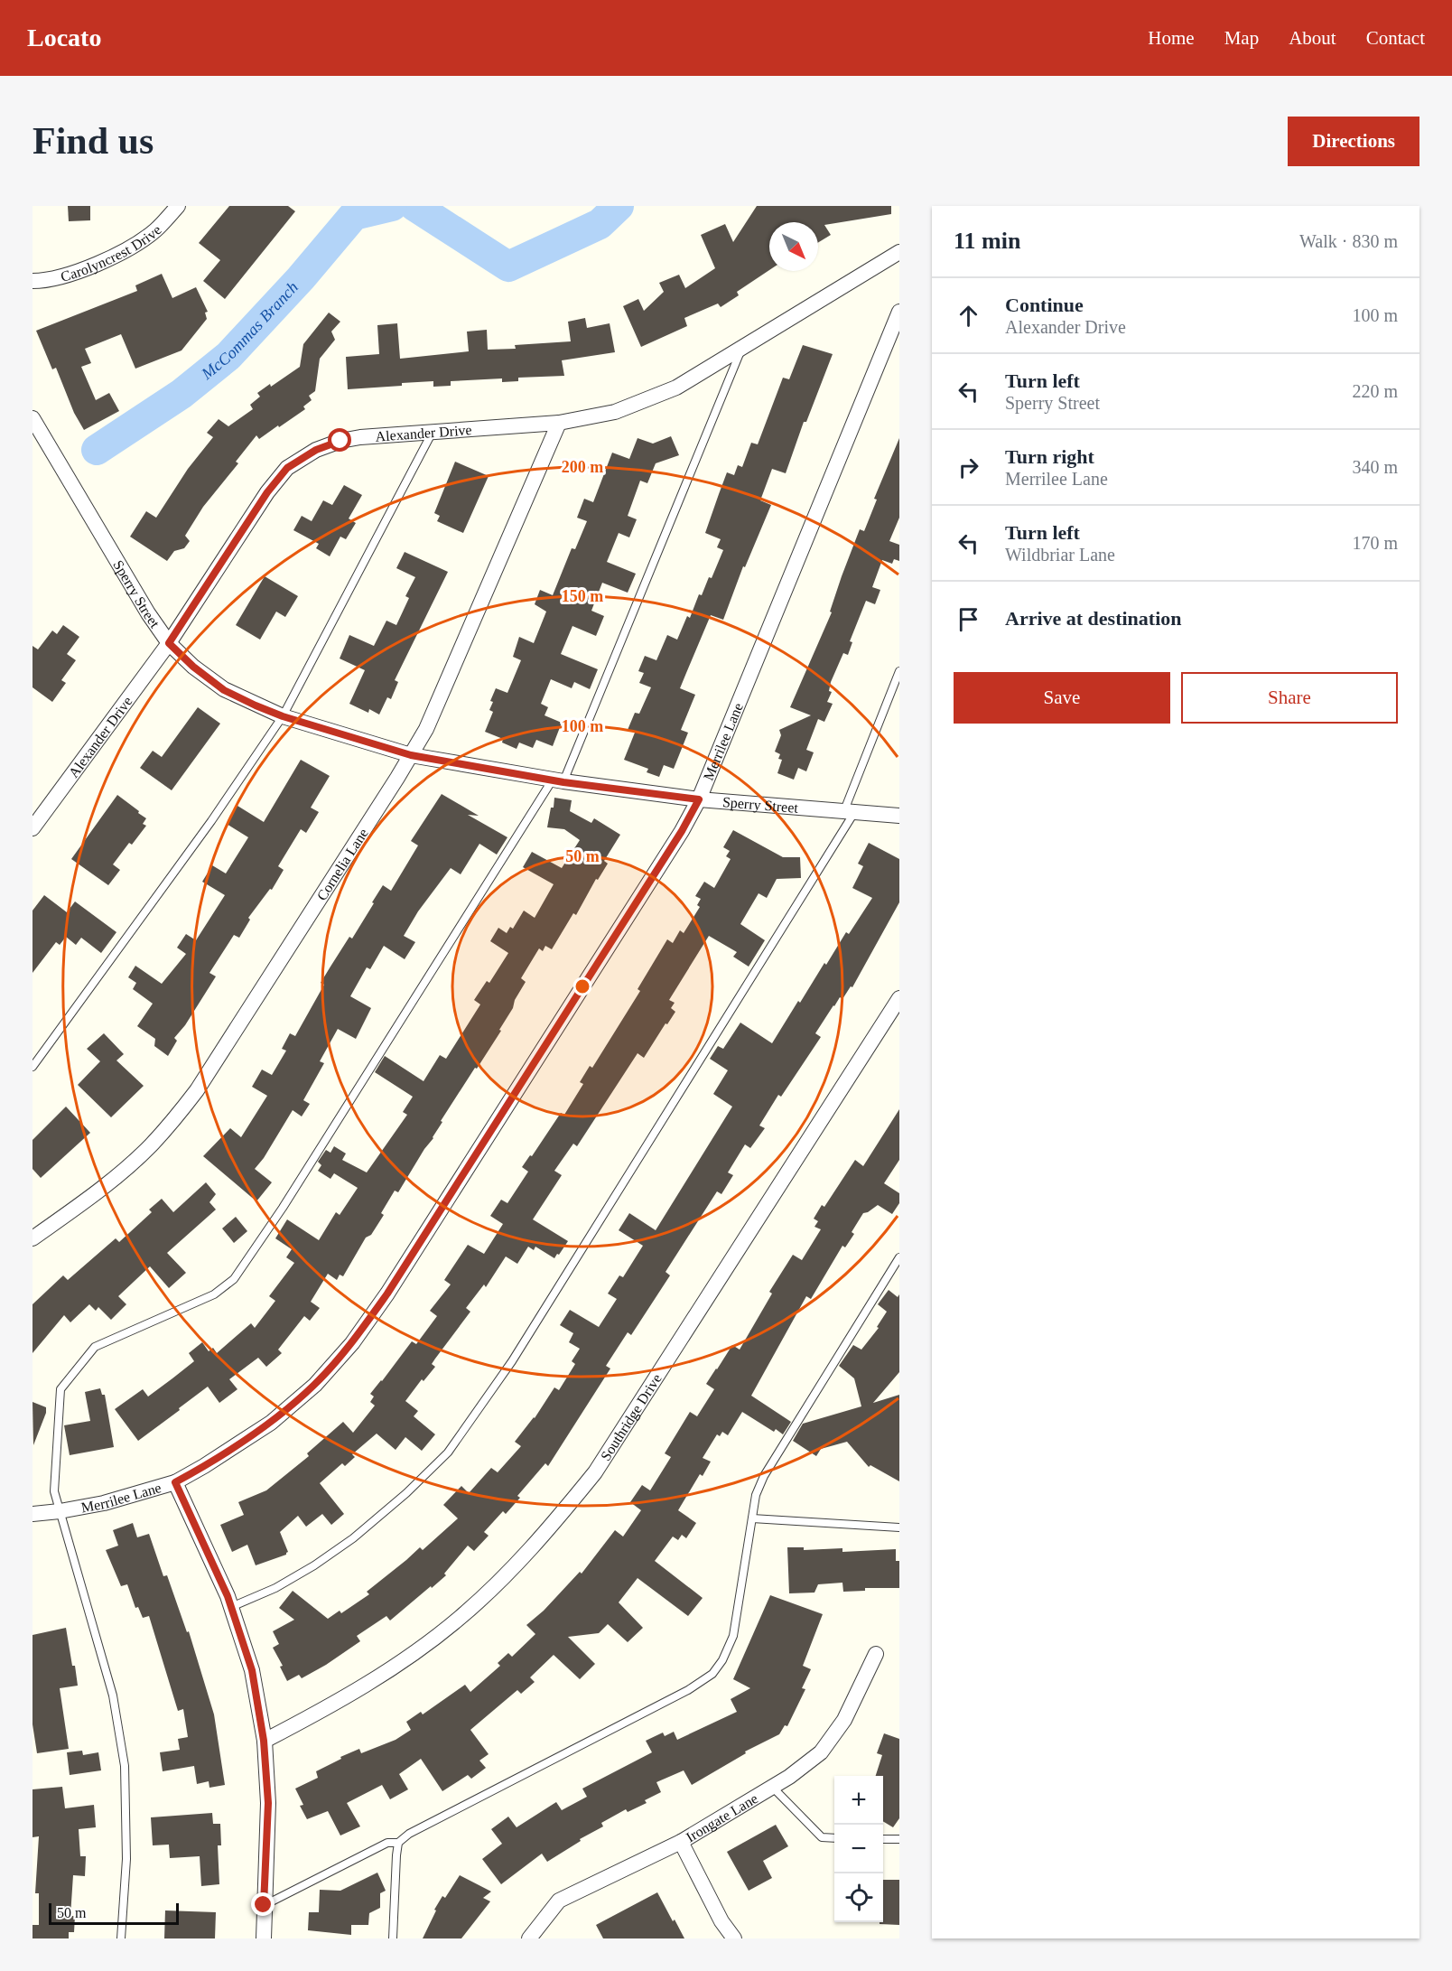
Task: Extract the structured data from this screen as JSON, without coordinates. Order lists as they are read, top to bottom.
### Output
{
  "streets": {
    "street": [
      "Carolyncrest Drive",
      "Alexander Drive",
      "Sperry Street",
      "Merrilee Lane",
      "Cornelia Lane",
      "Southridge Drive",
      "Irongate Lane"
    ]
  },
  "crossings": [
    ["Alexander Drive", "Sperry Street"],
    ["Alexander Drive", "Cornelia Lane"],
    ["Sperry Street", "Merrilee Lane"],
    ["Sperry Street", "Cornelia Lane"]
  ],
  "water": ["McCommas Branch"],
  "scale_bar": "50 m",
  "north": "bottom right",
  "page": {
    "header": "Locato",
    "nav": [
      "Home",
      "Map",
      "About",
      "Contact"
    ],
    "buttons": [
      "Directions",
      ["Save", "Share"]
    ],
    "title": "Find us",
    "heading": ["11 min", "Walk · 830 m"],
    "list": [
      ["Continue", "Alexander Drive", "100 m"],
      ["Turn left", "Sperry Street", "220 m"],
      ["Turn right", "Merrilee Lane", "340 m"],
      ["Turn left", "Wildbriar Lane", "170 m"],
      "Arrive at destination"
    ],
    "map_buttons": ["+", "−"],
    "scale": "50 m"
  },
  "rings": [
    "200 m",
    "150 m",
    "100 m",
    "50 m"
  ]
}
